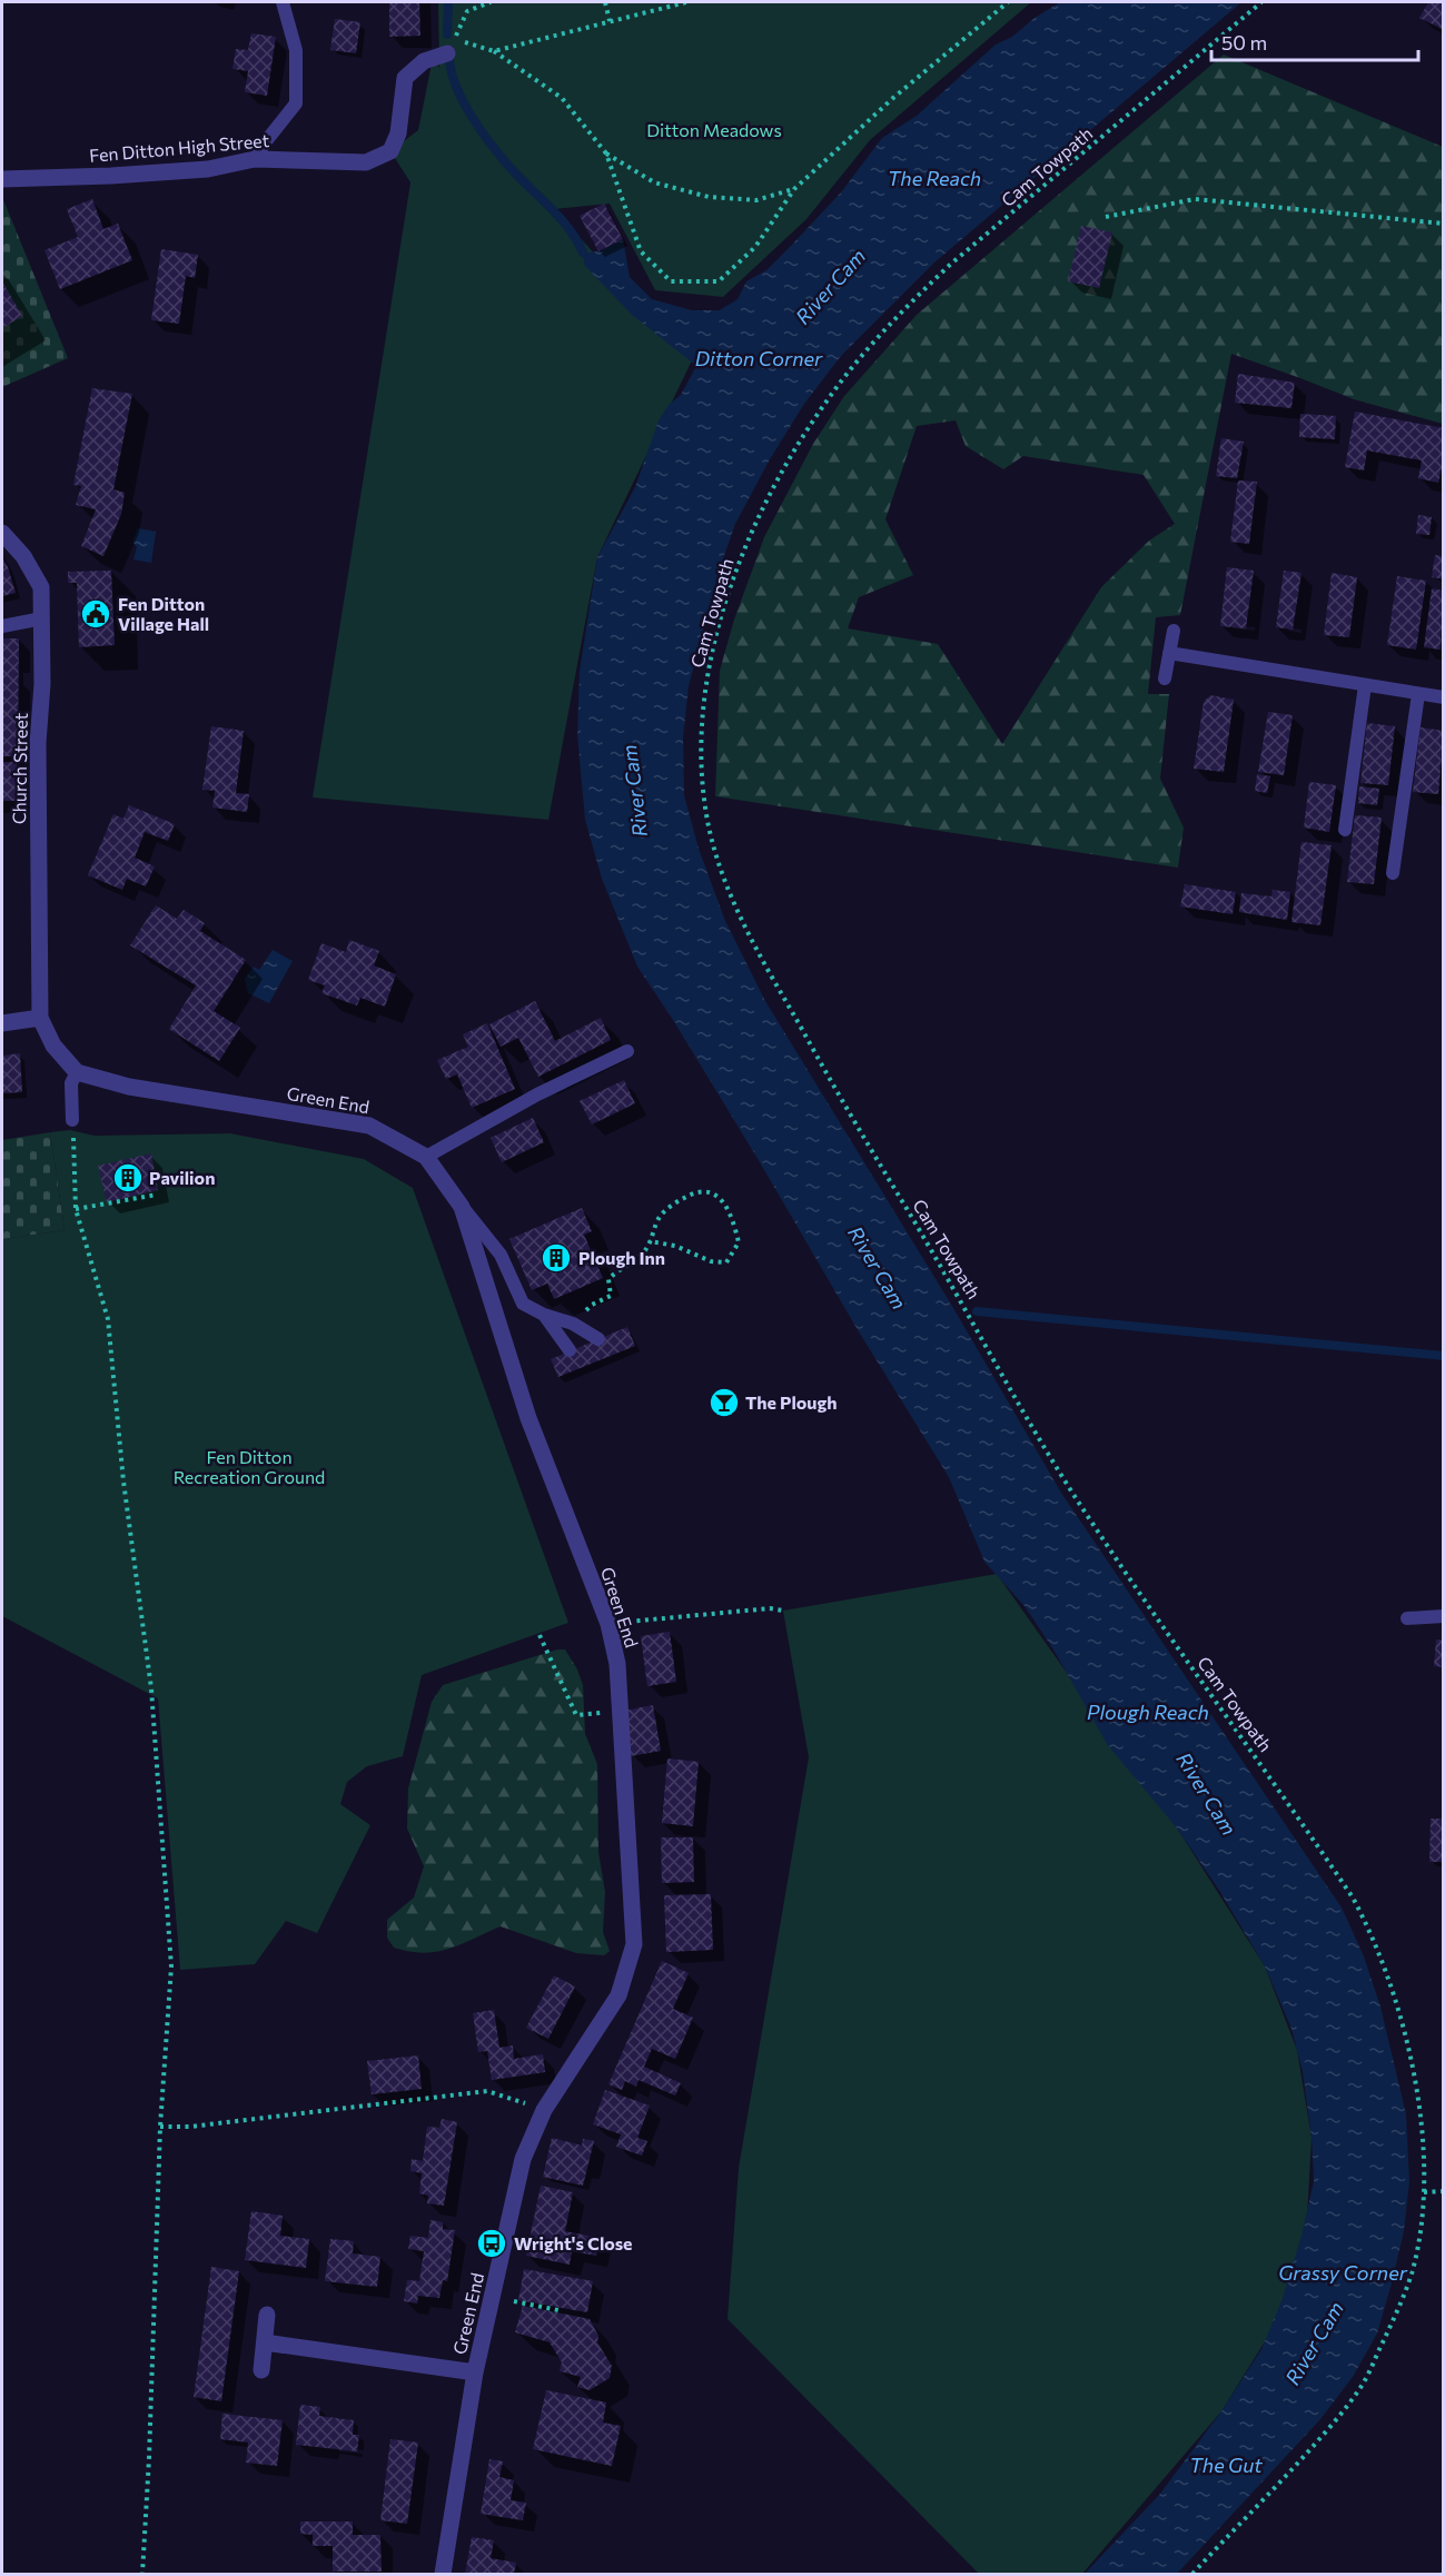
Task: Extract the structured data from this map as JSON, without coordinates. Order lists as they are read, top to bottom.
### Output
{
  "streets": {
    "street": ["Fen Ditton High Street", "Church Street", "Green End"],
    "path": ["Cam Towpath"]
  },
  "water": [
    "The Reach",
    "River Cam",
    "Ditton Corner",
    "Plough Reach",
    "Grassy Corner",
    "The Gut"
  ],
  "parks": ["Ditton Meadows", "Fen Ditton Recreation Ground"],
  "places": {
    "public building": ["Fen Ditton Village Hall"],
    "building": ["Pavilion", "Plough Inn"],
    "bar": ["The Plough"],
    "bus stop": ["Wright's Close"]
  },
  "scale_bar": "50 m"
}
